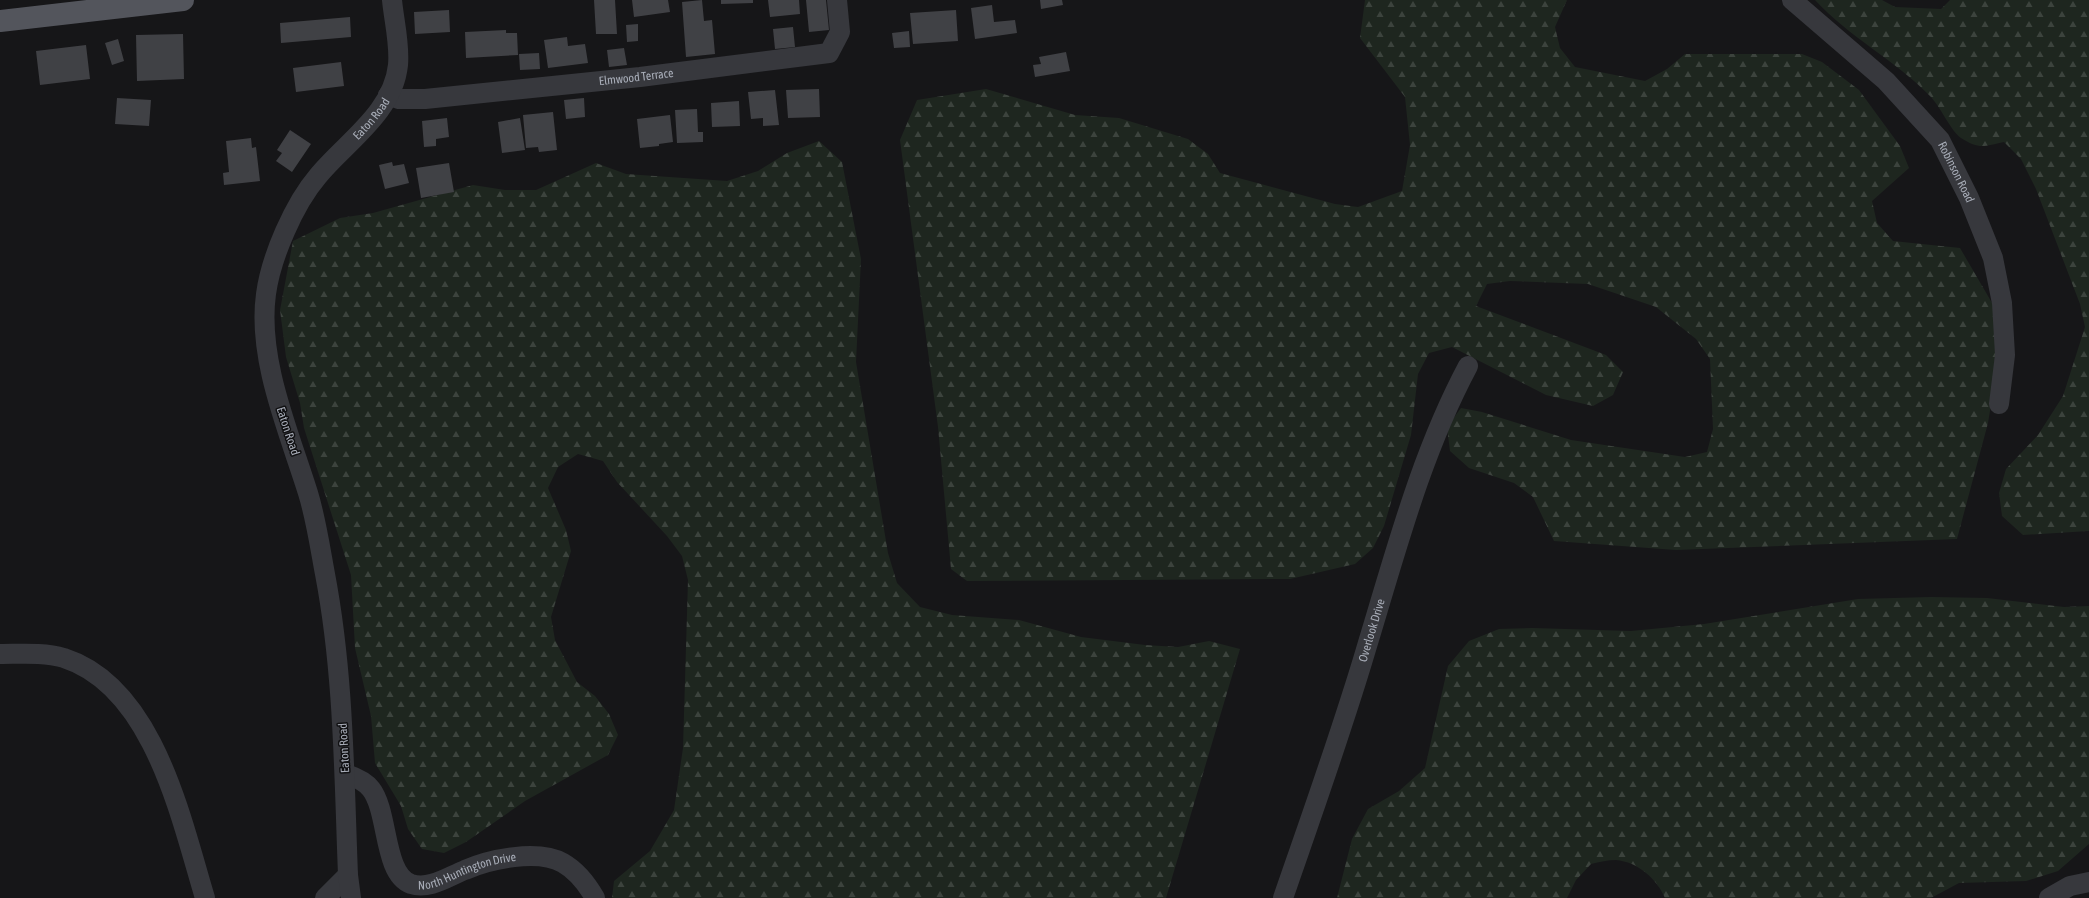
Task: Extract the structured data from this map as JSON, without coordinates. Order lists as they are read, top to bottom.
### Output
{
  "streets": {
    "street": [
      "Elmwood Terrace",
      "Eaton Road",
      "Robinson Road",
      "Overlook Drive",
      "North Huntington Drive"
    ]
  },
  "crossings": [
    ["Elmwood Terrace", "Eaton Road"],
    ["Eaton Road", "North Huntington Drive"]
  ]
}
